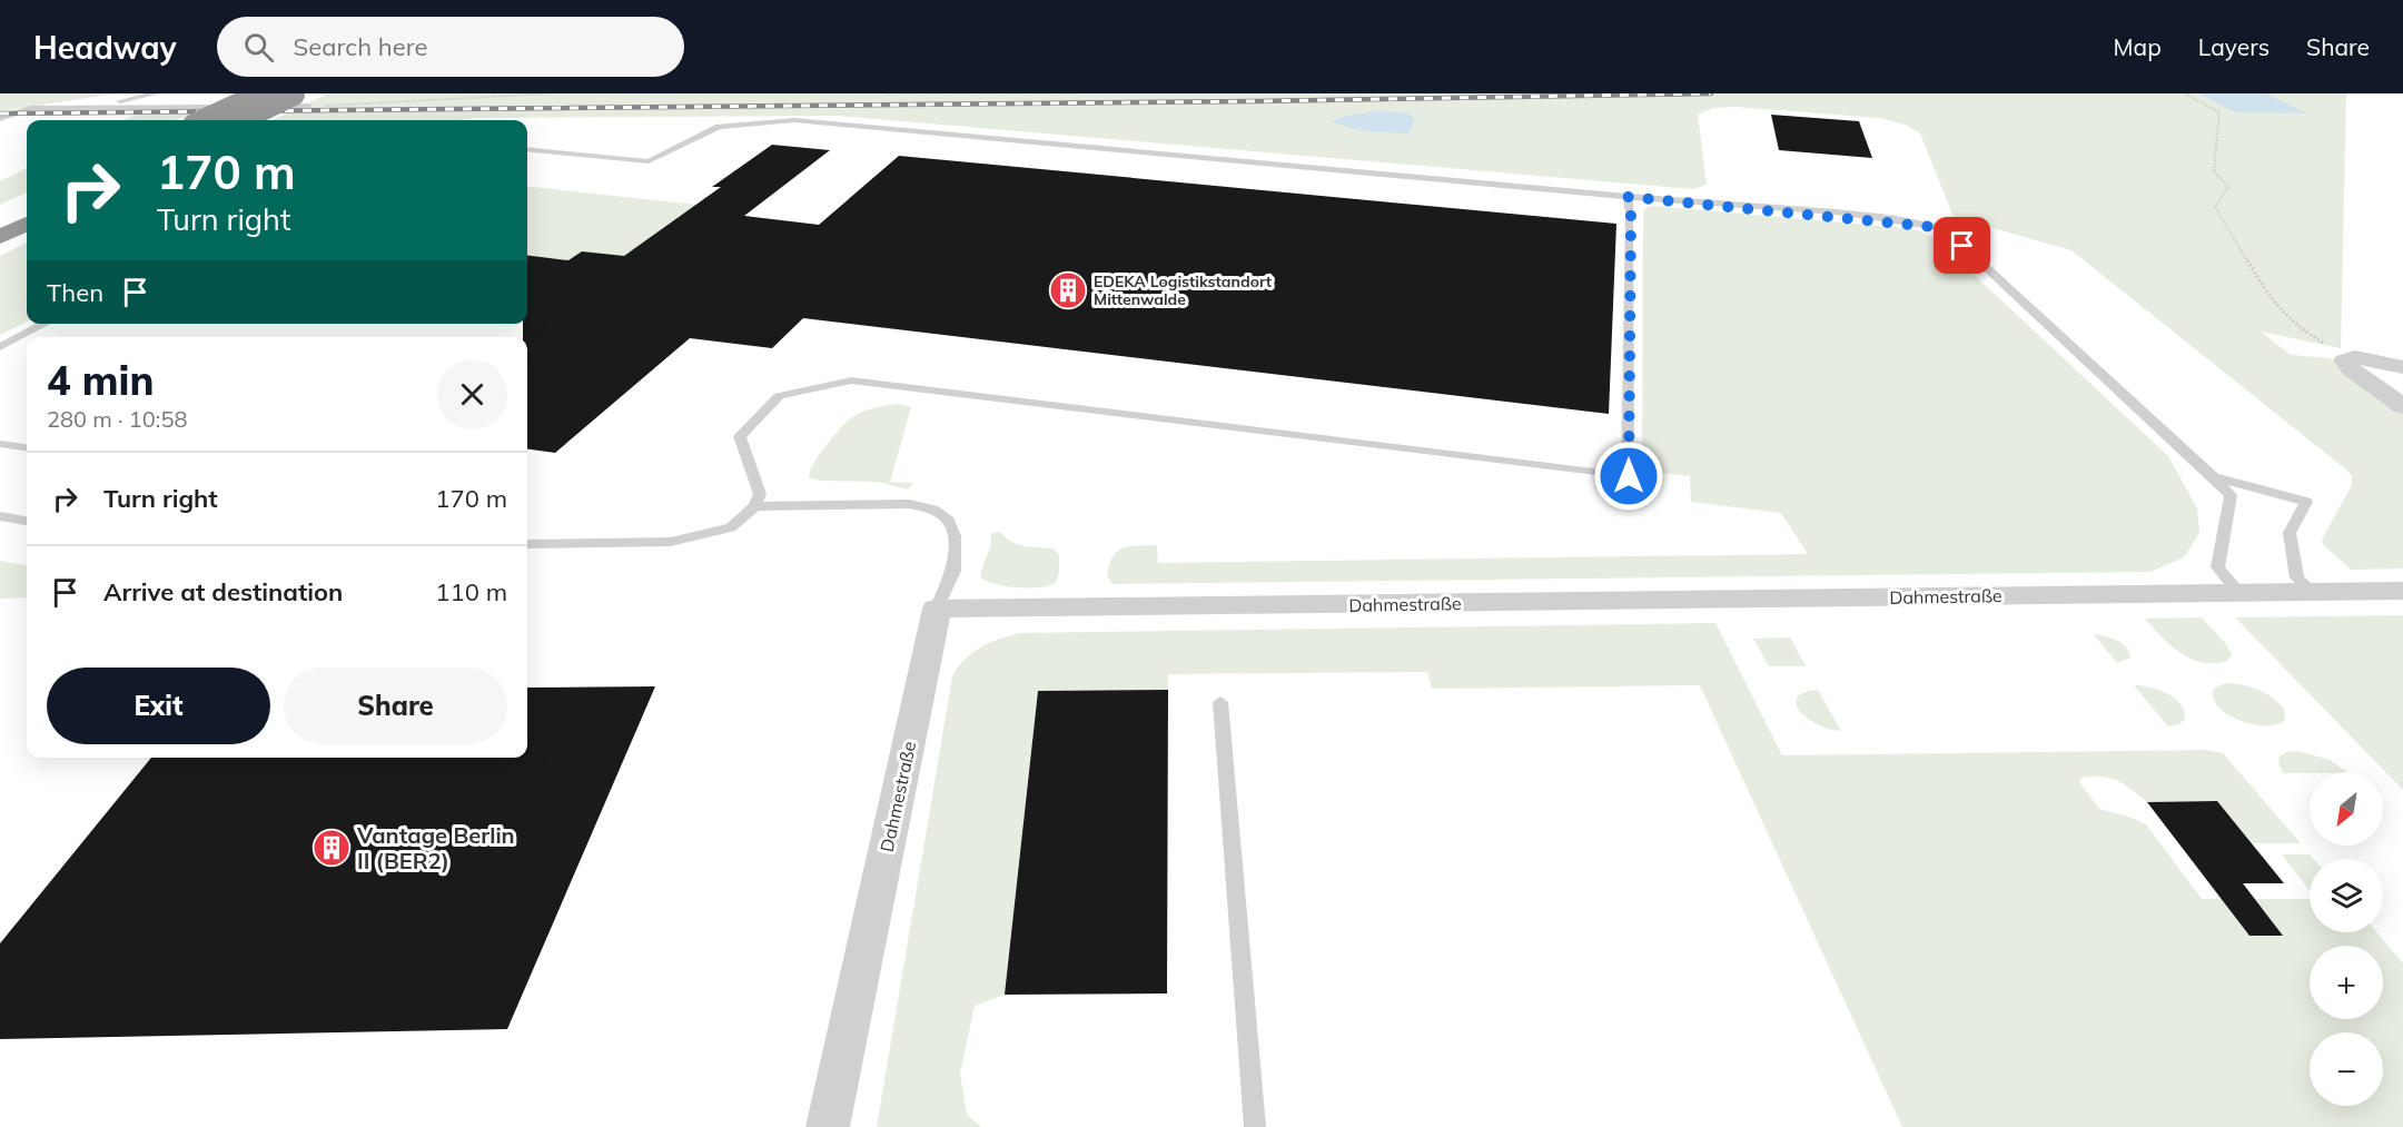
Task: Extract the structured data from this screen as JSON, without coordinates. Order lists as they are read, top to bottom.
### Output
{
  "streets": {
    "street": ["Dahmestraße"]
  },
  "places": {
    "building": ["EDEKA Logistikstandort Mittenwalde", "Vantage Berlin II (BER2)"]
  },
  "north": "bottom left",
  "page": {
    "header": "Headway",
    "search": "Search here",
    "nav": ["Map", "Layers", "Share"],
    "turn": ["170 m", "Turn right"],
    "then": "Then",
    "heading": ["4 min", "280 m · 10:58"],
    "list": [
      {
        "name": "Turn right",
        "value": "170 m"
      },
      {
        "name": "Arrive at destination",
        "value": "110 m"
      }
    ],
    "buttons": ["Exit", "Share"],
    "map_buttons": ["+", "−"]
  }
}
